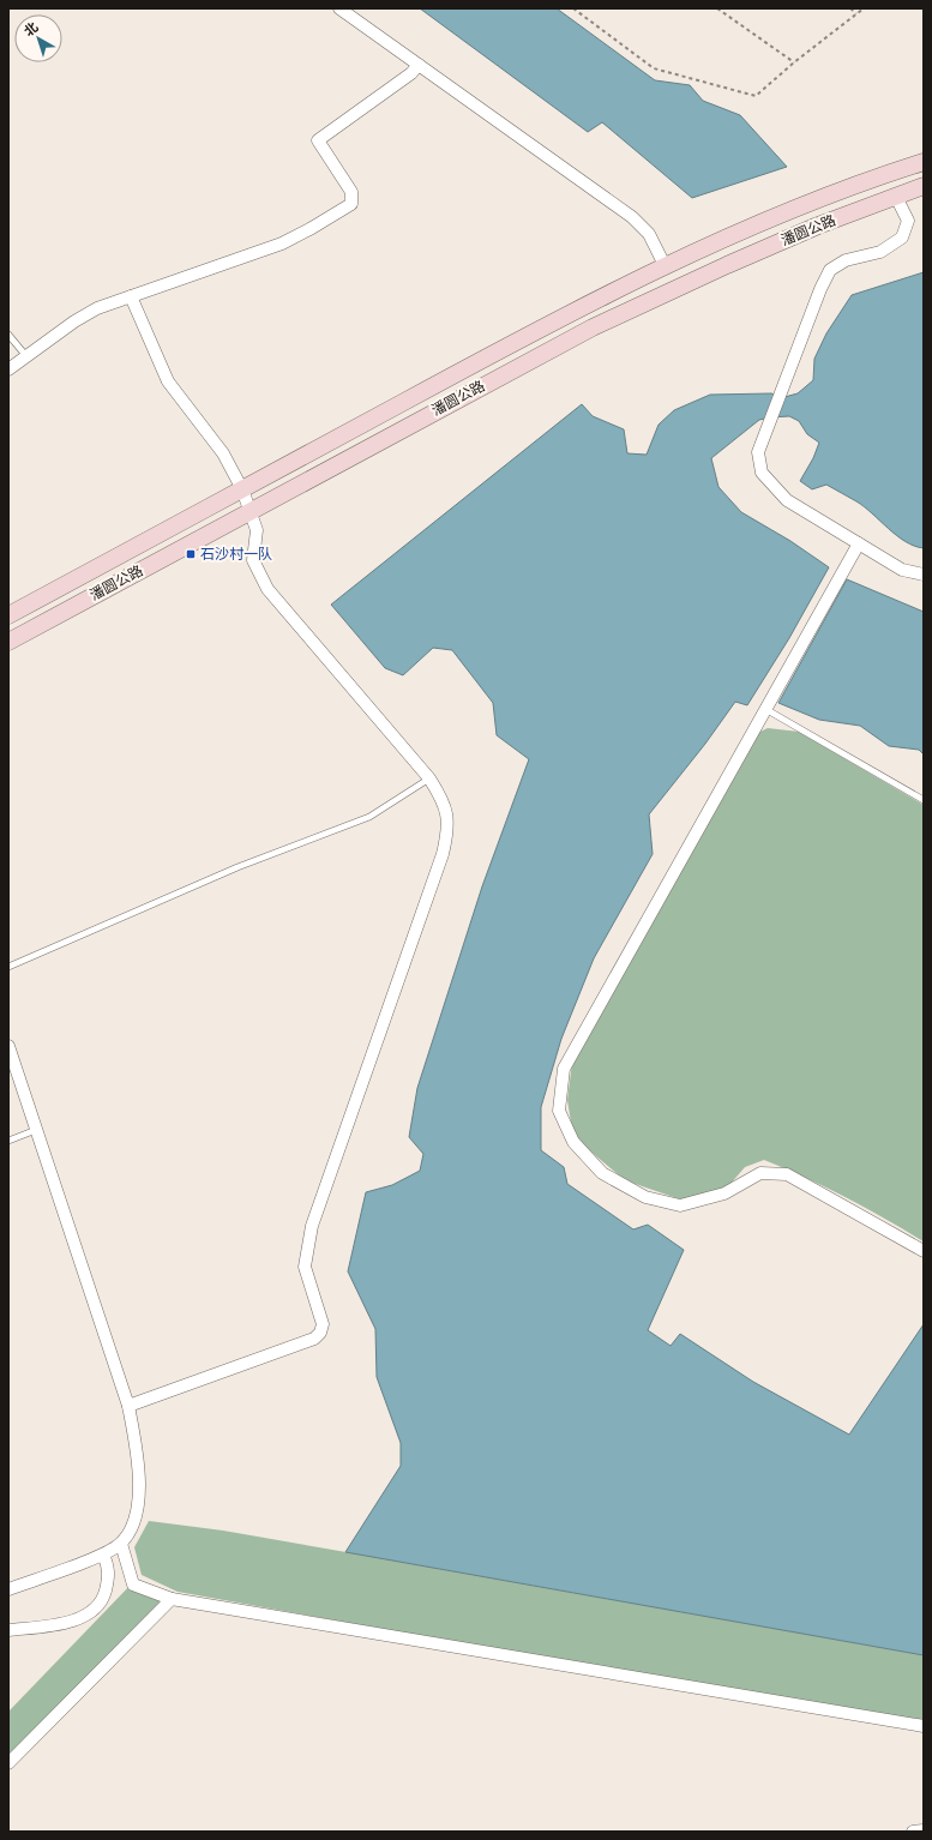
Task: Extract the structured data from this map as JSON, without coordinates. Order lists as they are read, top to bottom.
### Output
{
  "streets": {
    "main road": ["潘圆公路"]
  },
  "places": {
    "transit": ["石沙村一队"]
  },
  "north": "top left"
}
